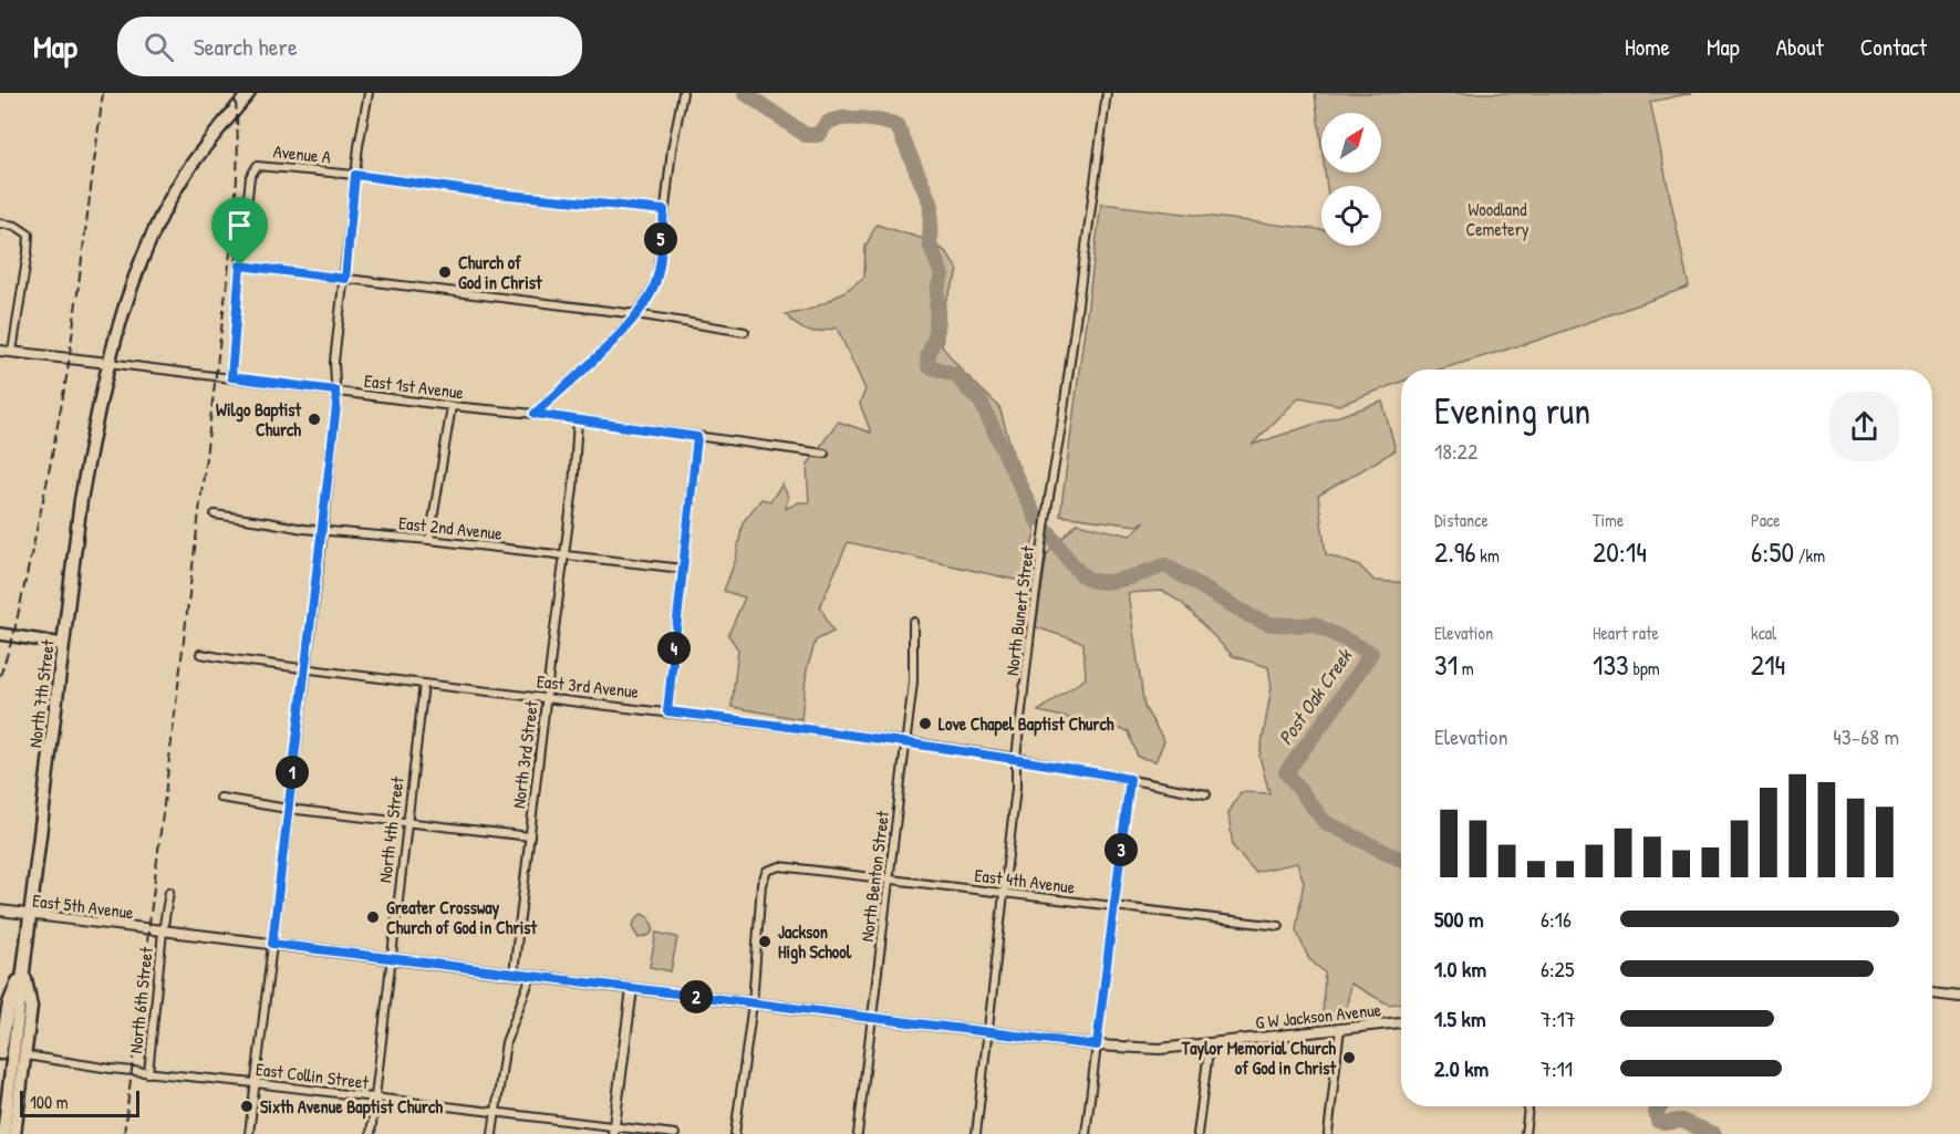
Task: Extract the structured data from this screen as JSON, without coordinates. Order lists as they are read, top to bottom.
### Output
{
  "streets": {
    "main road": ["North 7th Street"],
    "street": [
      "Avenue A",
      "East 1st Avenue",
      "East 2nd Avenue",
      "North Bunert Street",
      "East 3rd Avenue",
      "North 3rd Street",
      "North 4th Street",
      "North Benton Street",
      "East 4th Avenue",
      "East 5th Avenue",
      "North 6th Street",
      "G W Jackson Avenue",
      "East Collin Street"
    ]
  },
  "crossings": [
    ["East 1st Avenue", "North 7th Street"],
    ["East 1st Avenue", "North 3rd Street"],
    ["East 2nd Avenue", "North 3rd Street"],
    ["North Bunert Street", "East 3rd Avenue"],
    ["North Bunert Street", "East 4th Avenue"],
    ["North Bunert Street", "G W Jackson Avenue"],
    ["East 3rd Avenue", "North 3rd Street"],
    ["East 3rd Avenue", "North 4th Street"],
    ["East 3rd Avenue", "North Benton Street"],
    ["North 7th Street", "East 5th Avenue"],
    ["North 3rd Street", "G W Jackson Avenue"],
    ["North 4th Street", "G W Jackson Avenue"],
    ["North 4th Street", "East Collin Street"],
    ["North Benton Street", "East 4th Avenue"],
    ["North Benton Street", "G W Jackson Avenue"],
    ["East 4th Avenue", "G W Jackson Avenue"],
    ["East 5th Avenue", "North 6th Street"],
    ["East 5th Avenue", "G W Jackson Avenue"],
    ["North 6th Street", "G W Jackson Avenue"],
    ["North 6th Street", "East Collin Street"]
  ],
  "water": ["Post Oak Creek"],
  "parks": ["Woodland Cemetery"],
  "places": [
    "Church of God in Christ",
    "Wilgo Baptist Church",
    "Love Chapel Baptist Church",
    "Greater Crossway Church of God in Christ",
    "Jackson High School",
    "Taylor Memorial Church of God in Christ",
    "Sixth Avenue Baptist Church"
  ],
  "scale_bar": "100 m",
  "north": "top right",
  "page": {
    "header": "Map",
    "search": "Search here",
    "nav": [
      "Home",
      "Map",
      "About",
      "Contact"
    ],
    "pins": [
      "5",
      "4",
      "1",
      "3",
      "2"
    ],
    "heading": ["Evening run", "18:22"],
    "stats": [
      ["Distance", "2.96 km"],
      ["Time", "20:14"],
      ["Pace", "6:50 /km"],
      ["Elevation", "31 m"],
      ["Heart rate", "133 bpm"],
      ["kcal", "214"]
    ],
    "chart": ["Elevation", "43–68 m"],
    "list": [
      {
        "name": "500 m",
        "note": "6:16"
      },
      {
        "name": "1.0 km",
        "note": "6:25"
      },
      {
        "name": "1.5 km",
        "note": "7:17"
      },
      {
        "name": "2.0 km",
        "note": "7:11"
      }
    ],
    "scale": "100 m"
  }
}
